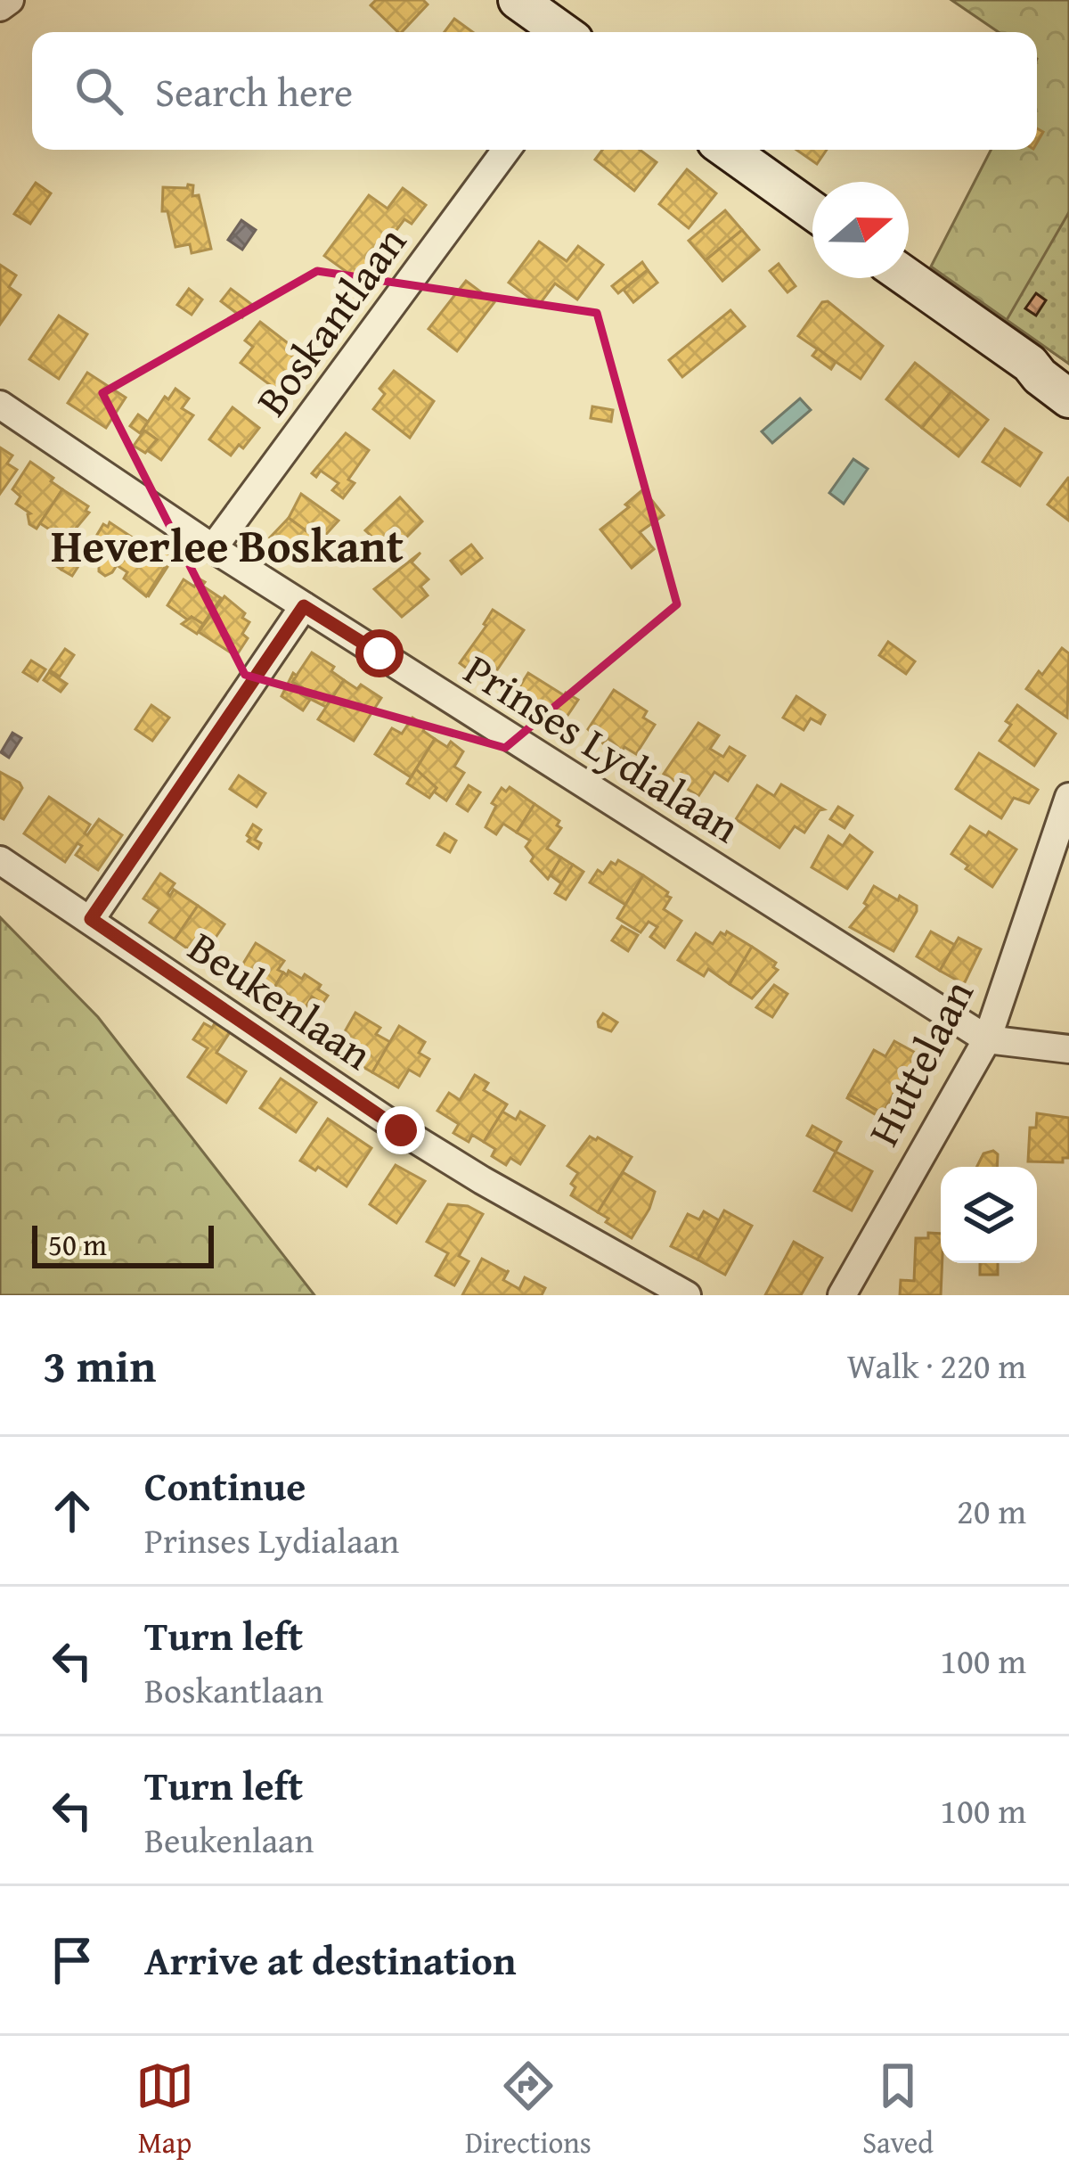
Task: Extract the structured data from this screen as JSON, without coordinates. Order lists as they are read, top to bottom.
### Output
{
  "streets": {
    "street": [
      "Boskantlaan",
      "Prinses Lydialaan",
      "Beukenlaan",
      "Huttelaan"
    ]
  },
  "crossings": [
    ["Boskantlaan", "Prinses Lydialaan"],
    ["Prinses Lydialaan", "Huttelaan"]
  ],
  "districts": ["Heverlee Boskant"],
  "scale_bar": "50 m",
  "north": "right",
  "page": {
    "search": "Search here",
    "scale": "50 m",
    "heading": ["3 min", "Walk · 220 m"],
    "list": [
      ["Continue", "Prinses Lydialaan", "20 m"],
      ["Turn left", "Boskantlaan", "100 m"],
      ["Turn left", "Beukenlaan", "100 m"],
      "Arrive at destination"
    ],
    "nav": ["Map", "Directions", "Saved"]
  }
}
